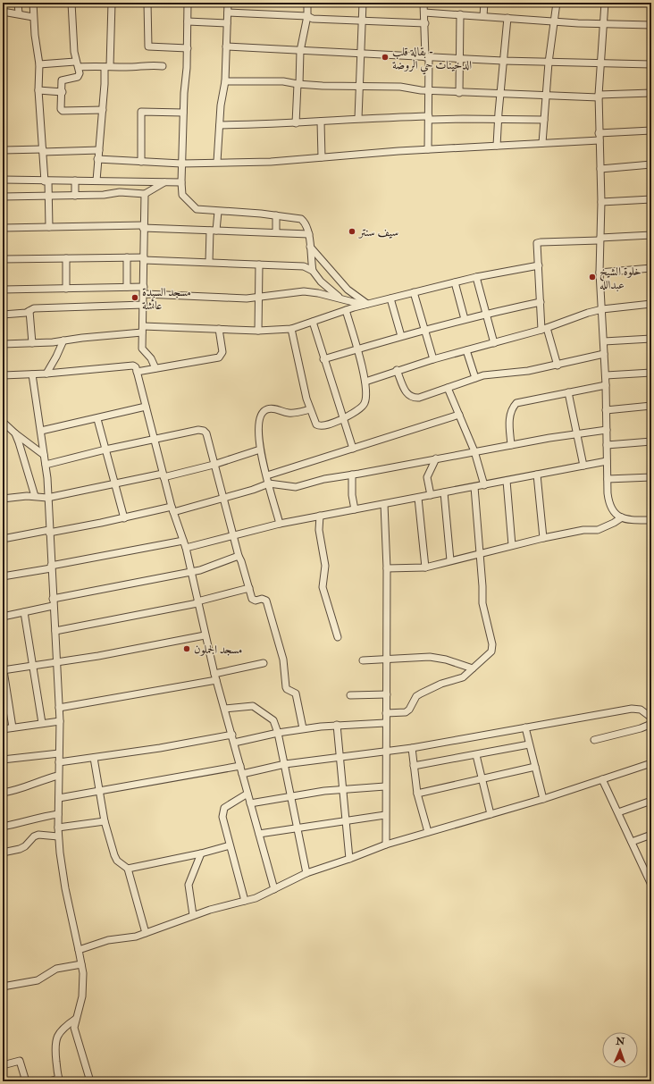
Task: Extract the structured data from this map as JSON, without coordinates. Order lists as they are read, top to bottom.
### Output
{
  "places": [
    "بقالة قلب - الدخينات حي الروضة",
    "سيف سنتر",
    "خلوة الشيخ عبدالله",
    "مسجد السيدة عائشة",
    "مسجد الجملون"
  ],
  "north": "top"
}
